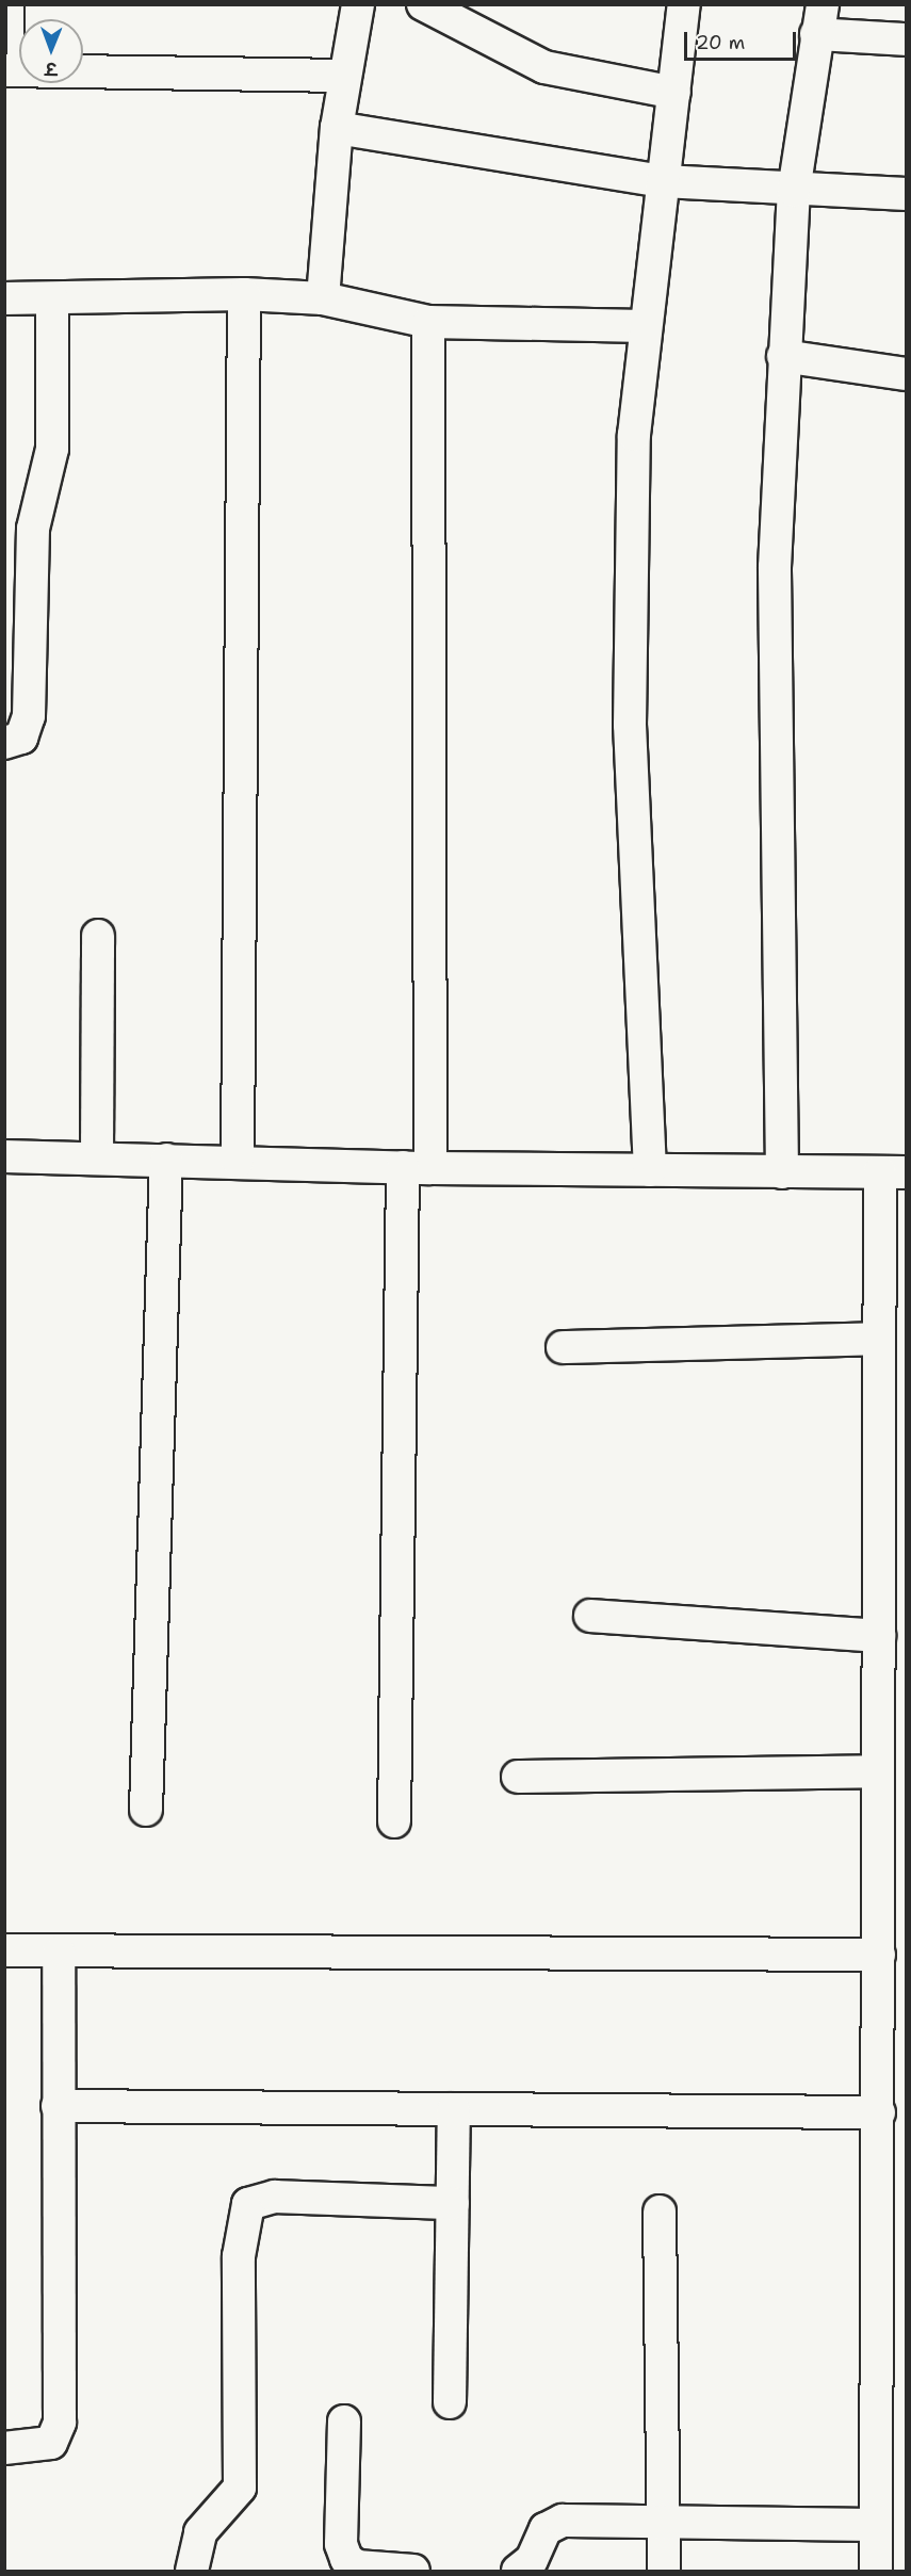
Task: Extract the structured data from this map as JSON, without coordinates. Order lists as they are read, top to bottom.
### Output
{
  "scale_bar": "20 m",
  "north": "bottom"
}
